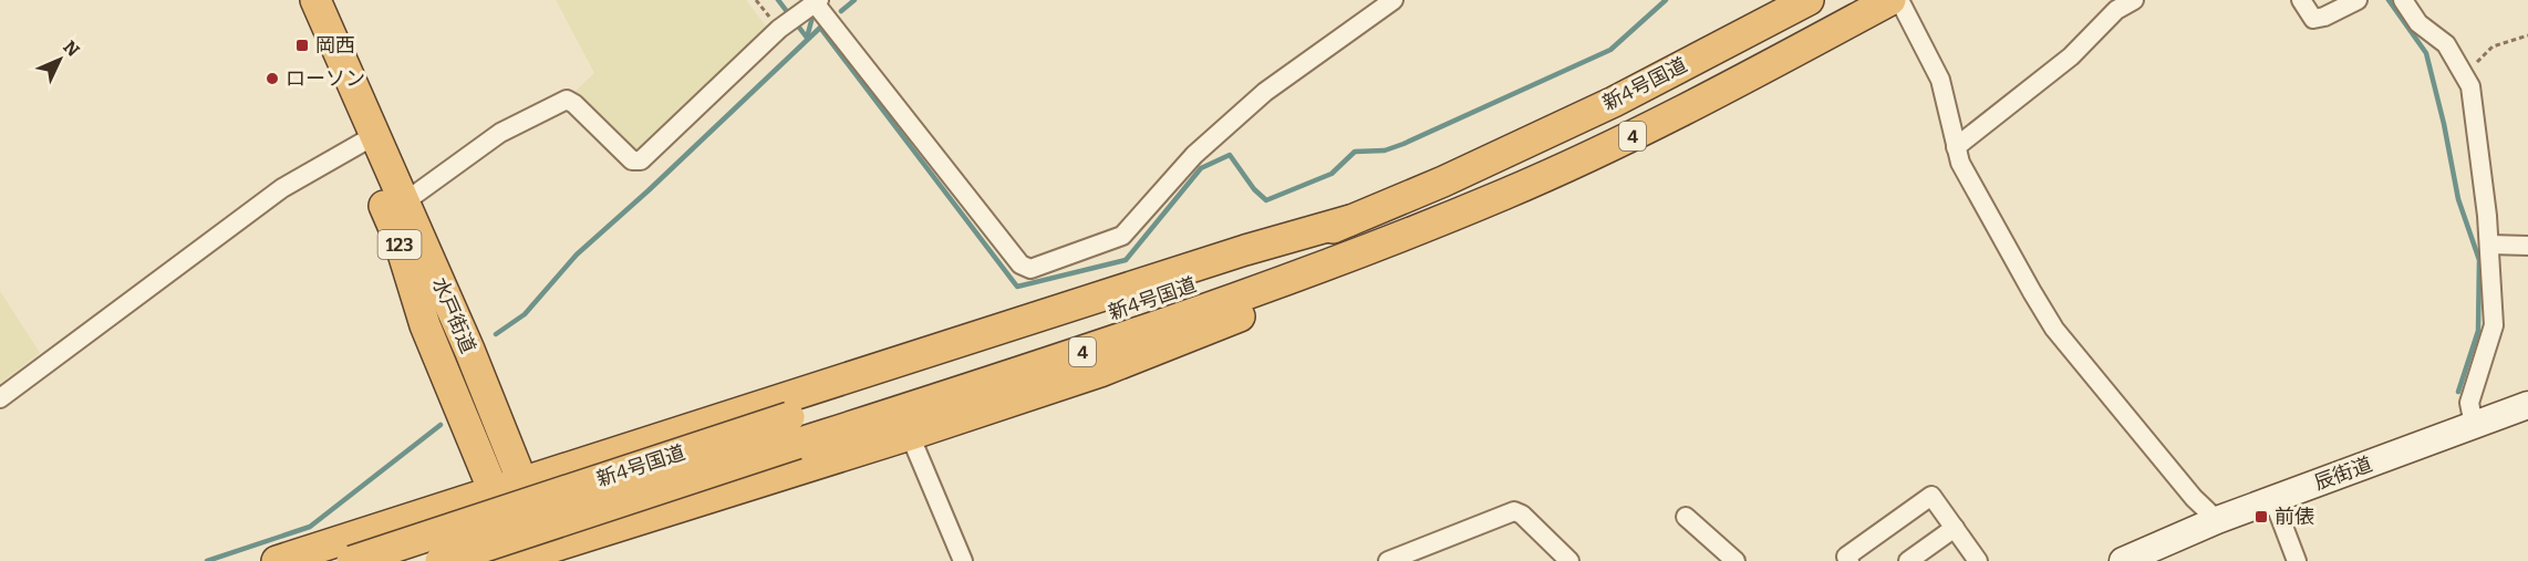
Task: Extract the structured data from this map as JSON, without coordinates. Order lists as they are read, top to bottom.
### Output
{
  "streets": {
    "highway": [
      "新4号国道",
      "4",
      "123",
      "水戸街道"
    ],
    "main road": ["辰街道"]
  },
  "places": {
    "transit": ["岡西", "前俵"],
    "other": ["ローソン"]
  },
  "north": "top right"
}
